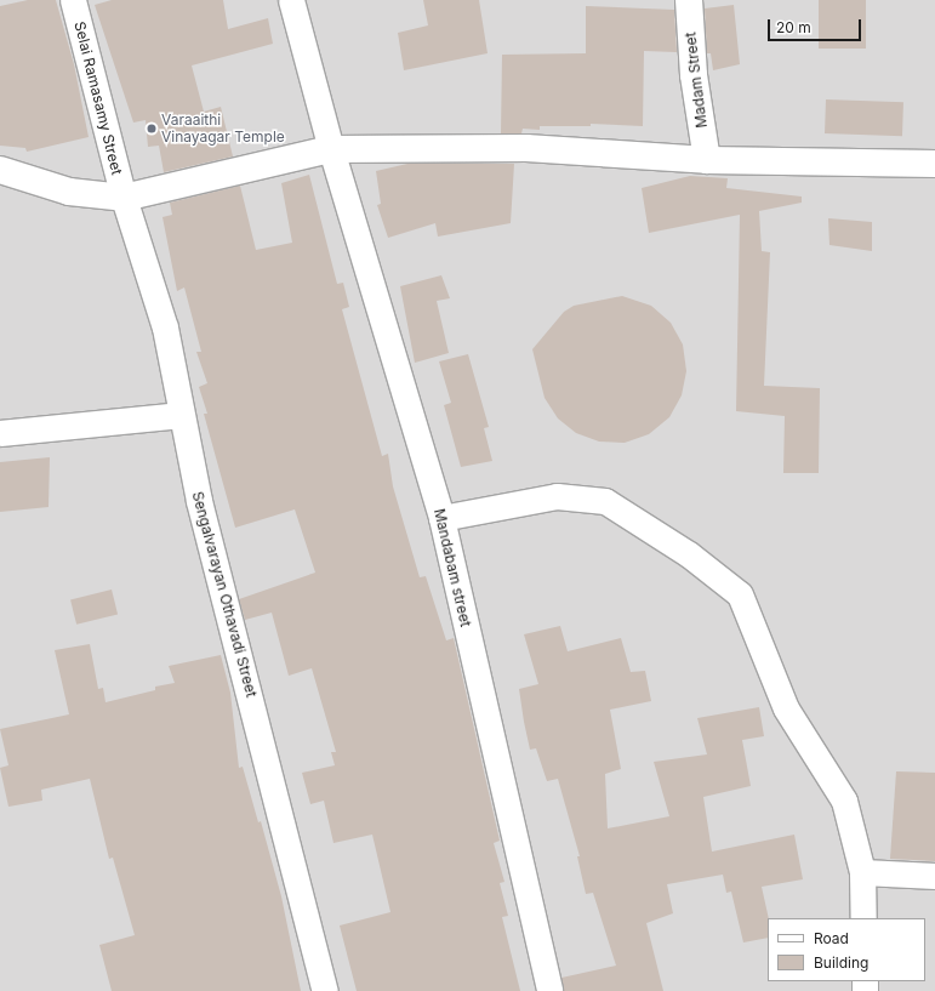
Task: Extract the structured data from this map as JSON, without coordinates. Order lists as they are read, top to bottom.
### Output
{
  "streets": {
    "street": [
      "Madam Street",
      "Selai Ramasamy Street",
      "Mandabam street",
      "Sengalvarayan Othavadi Street"
    ]
  },
  "crossings": [
    ["Selai Ramasamy Street", "Sengalvarayan Othavadi Street"]
  ],
  "places": ["Varaaithi Vinayagar Temple"],
  "legend": ["Road", "Building"],
  "scale_bar": "20 m"
}
